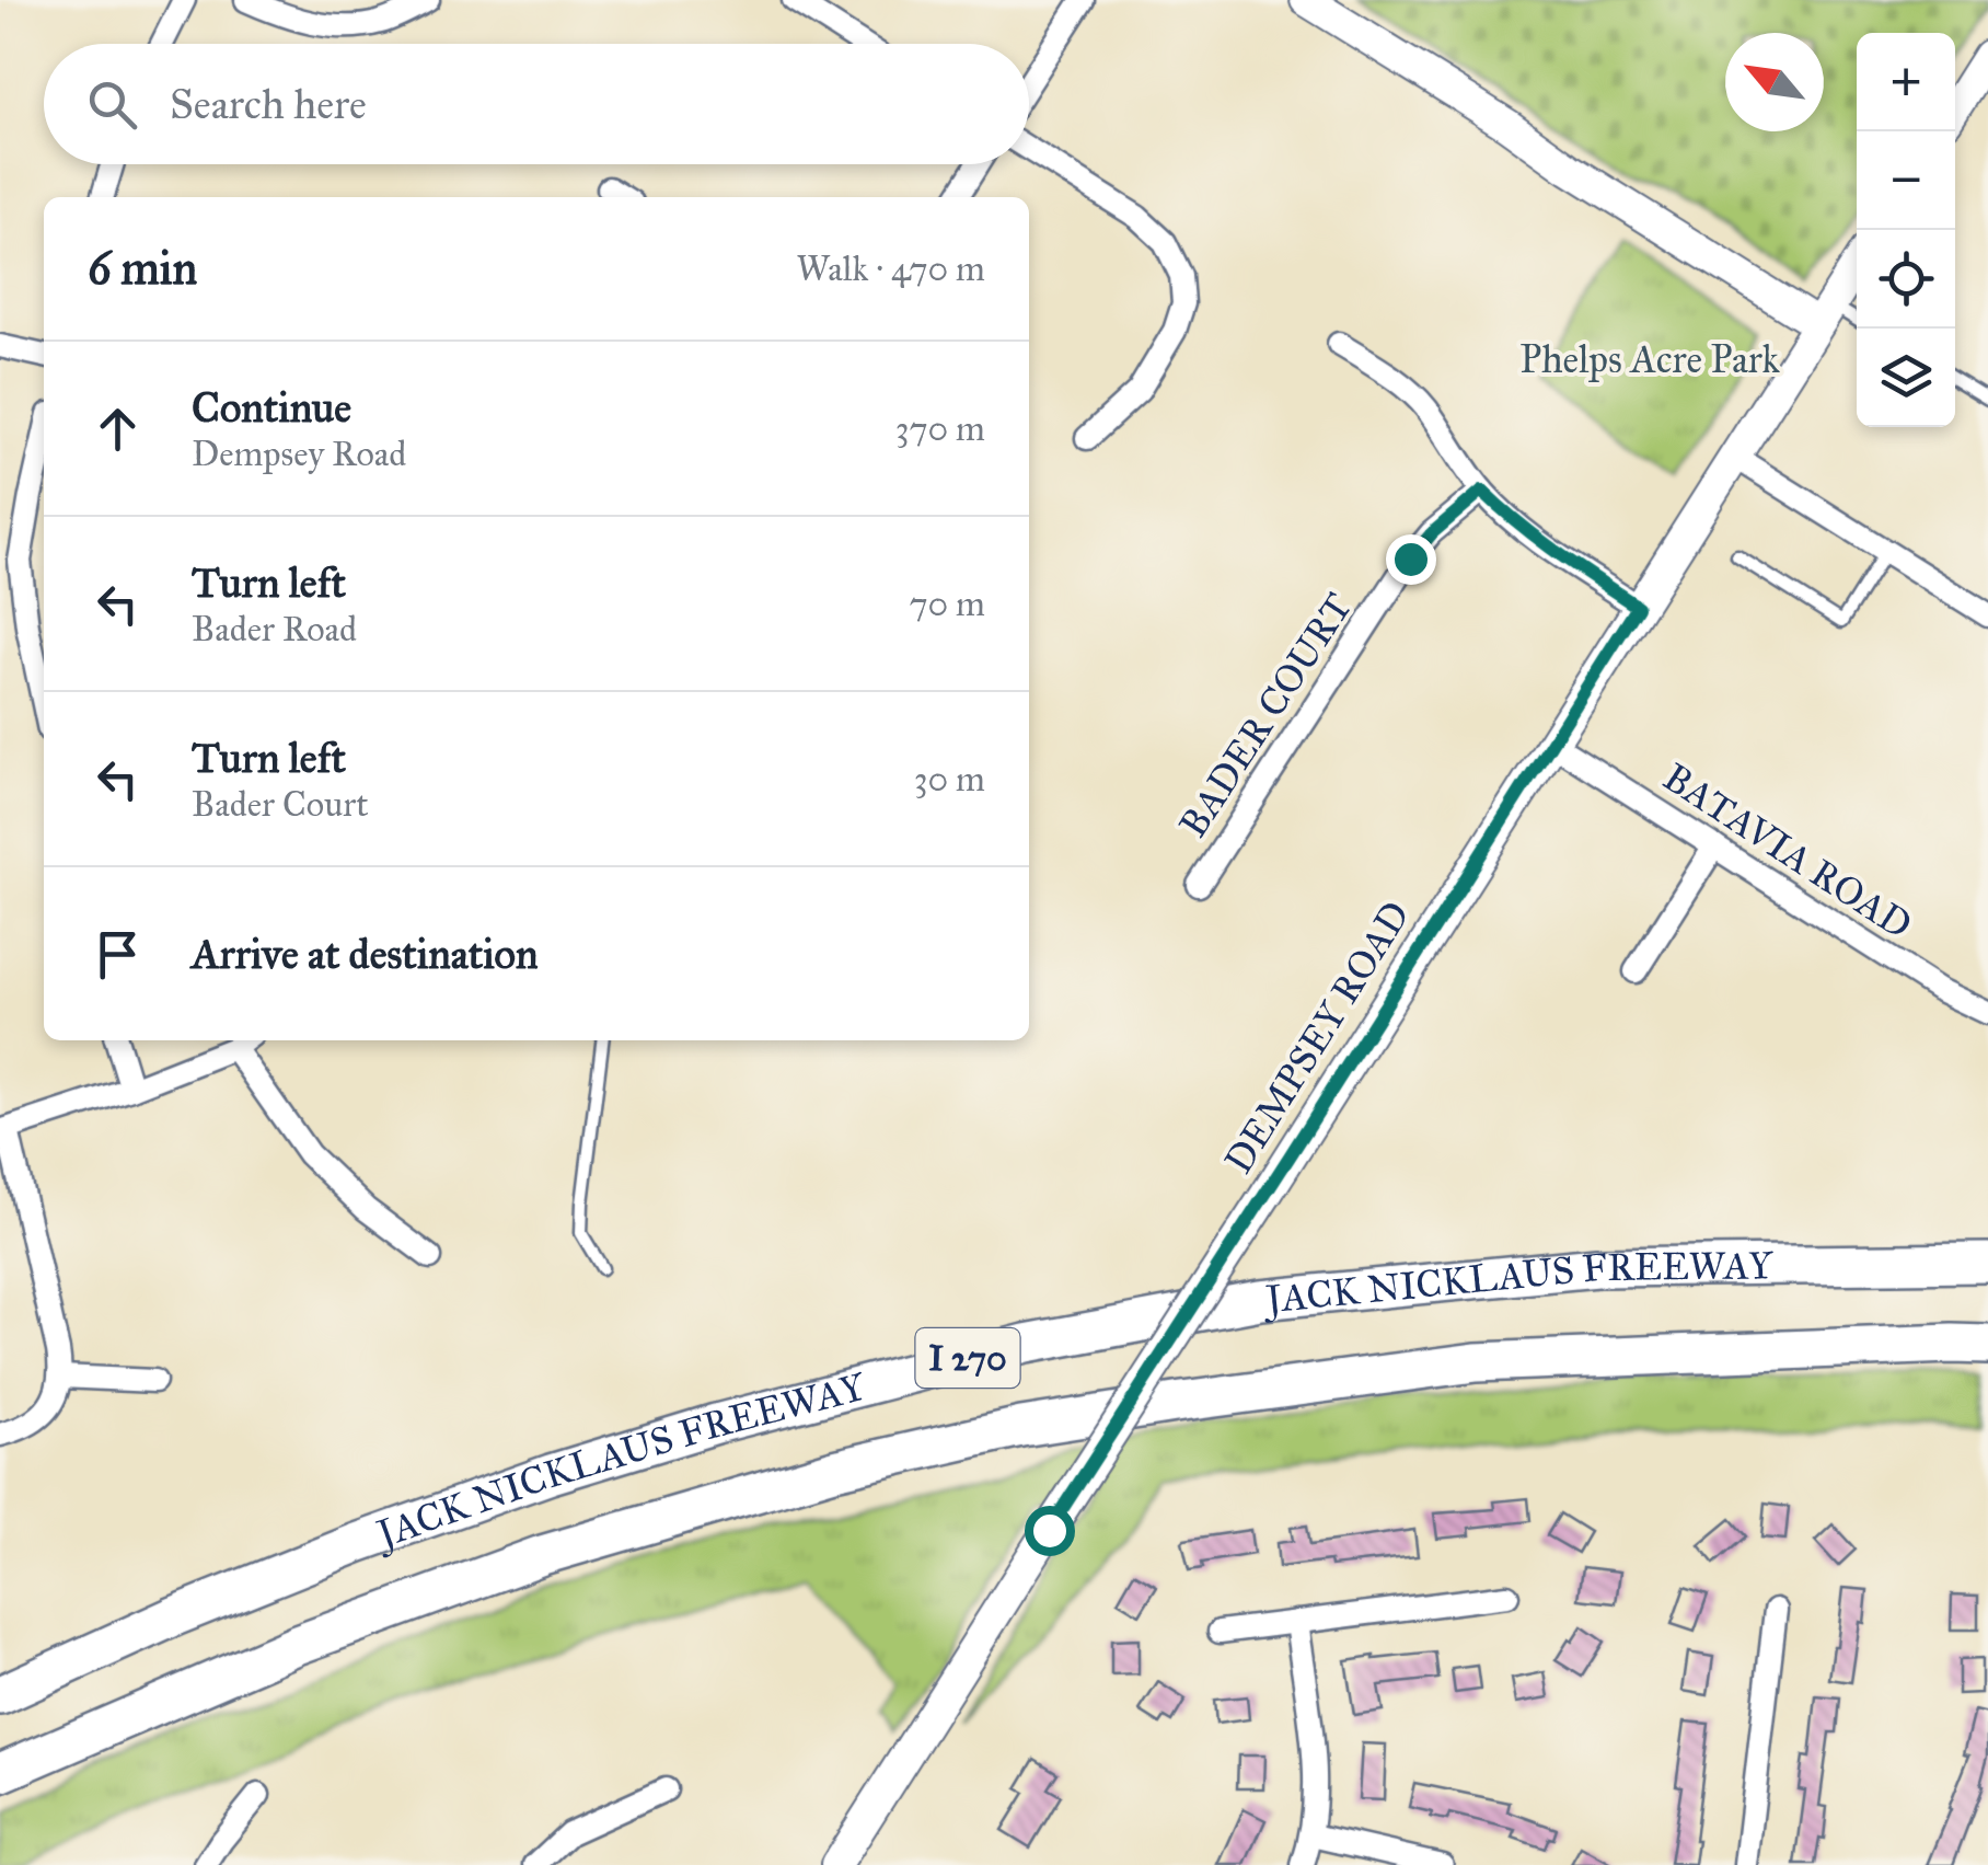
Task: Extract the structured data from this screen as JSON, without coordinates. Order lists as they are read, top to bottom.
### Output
{
  "streets": {
    "highway": ["JACK NICKLAUS FREEWAY", "I 270"],
    "main road": ["DEMPSEY ROAD"],
    "street": ["BADER COURT", "BATAVIA ROAD"]
  },
  "crossings": [
    ["BATAVIA ROAD", "DEMPSEY ROAD"]
  ],
  "parks": ["Phelps Acre Park"],
  "north": "top left",
  "page": {
    "map_buttons": ["+", "−"],
    "search": "Search here",
    "heading": ["6 min", "Walk · 470 m"],
    "list": [
      ["Continue", "Dempsey Road", "370 m"],
      ["Turn left", "Bader Road", "70 m"],
      ["Turn left", "Bader Court", "30 m"],
      "Arrive at destination"
    ]
  }
}
